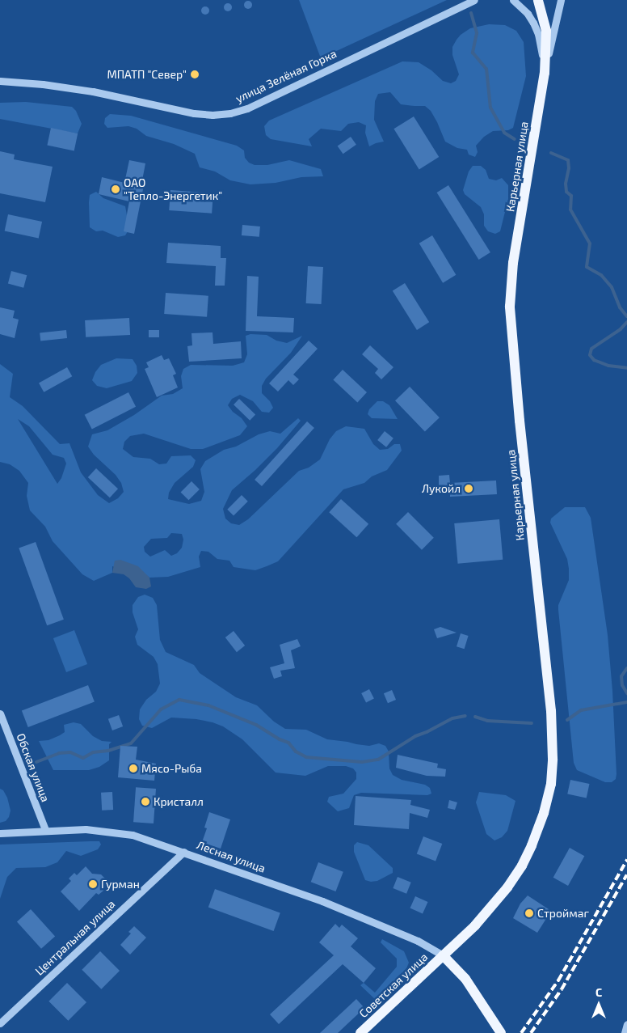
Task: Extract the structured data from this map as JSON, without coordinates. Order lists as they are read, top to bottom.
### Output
{
  "streets": {
    "main road": ["Карьерная улица", "Советская улица"],
    "street": [
      "улица Зелёная Горка",
      "Обская улица",
      "Лесная улица",
      "Центральная улица"
    ]
  },
  "crossings": [
    ["Карьерная улица", "Лесная улица"],
    ["Карьерная улица", "Советская улица"],
    ["Обская улица", "Лесная улица"],
    ["Лесная улица", "Центральная улица"],
    ["Лесная улица", "Советская улица"]
  ],
  "places": [
    "МПАТП \"Север\"",
    "ОАО \"Тепло-Энергетик\"",
    "Лукойл",
    "Мясо-Рыба",
    "Кристалл",
    "Гурман",
    "Строймаг"
  ],
  "north": "top"
}
